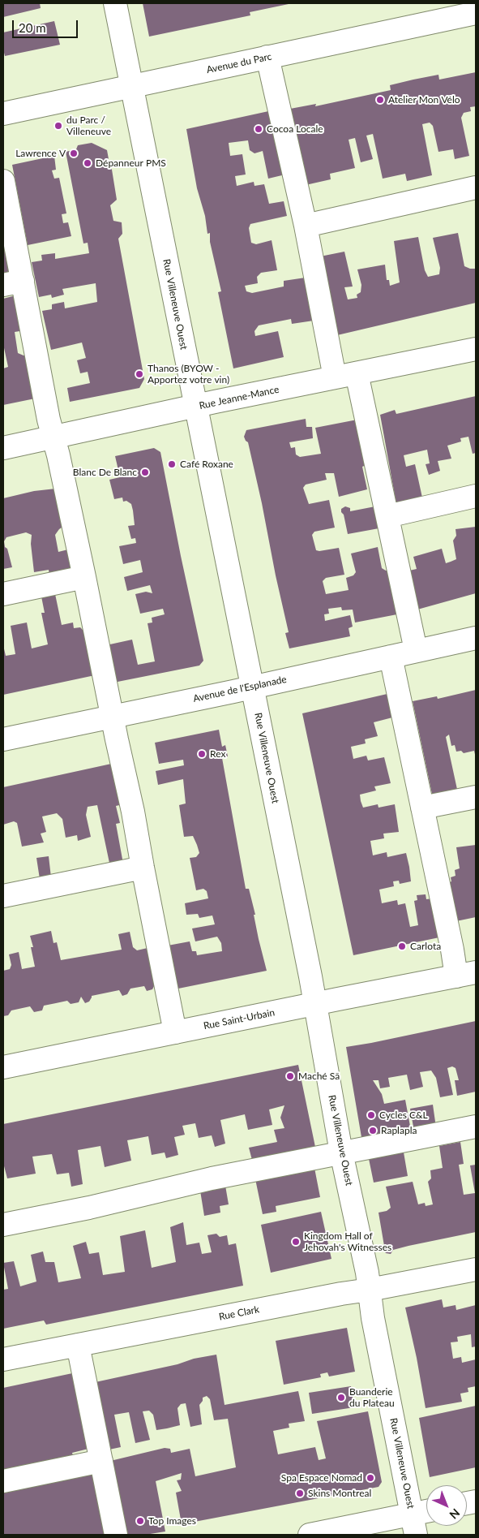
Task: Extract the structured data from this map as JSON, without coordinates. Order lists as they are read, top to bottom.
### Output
{
  "streets": {
    "street": [
      "Avenue du Parc",
      "Rue Villeneuve Ouest",
      "Rue Jeanne-Mance",
      "Avenue de l'Esplanade",
      "Rue Saint-Urbain",
      "Rue Clark"
    ]
  },
  "crossings": [
    ["Avenue du Parc", "Rue Villeneuve Ouest"],
    ["Rue Villeneuve Ouest", "Rue Jeanne-Mance"],
    ["Rue Villeneuve Ouest", "Avenue de l'Esplanade"],
    ["Rue Villeneuve Ouest", "Rue Saint-Urbain"],
    ["Rue Villeneuve Ouest", "Rue Clark"]
  ],
  "places": [
    "Atelier Mon Vélo",
    "du Parc / Villeneuve",
    "Cocoa Locale",
    "Lawrence V",
    "Dépanneur PMS",
    "Thanos (BYOW - Apportez votre vin)",
    "Café Roxane",
    "Blanc De Blanc",
    "Rex",
    "Carlota",
    "Maché Sā",
    "Cycles C&L",
    "Raplapla",
    "Kingdom Hall of Jehovah's Witnesses",
    "Buanderie du Plateau",
    "Spa Espace Nomad",
    "Skins Montreal",
    "Top Images"
  ],
  "scale_bar": "20 m",
  "north": "bottom right"
}
